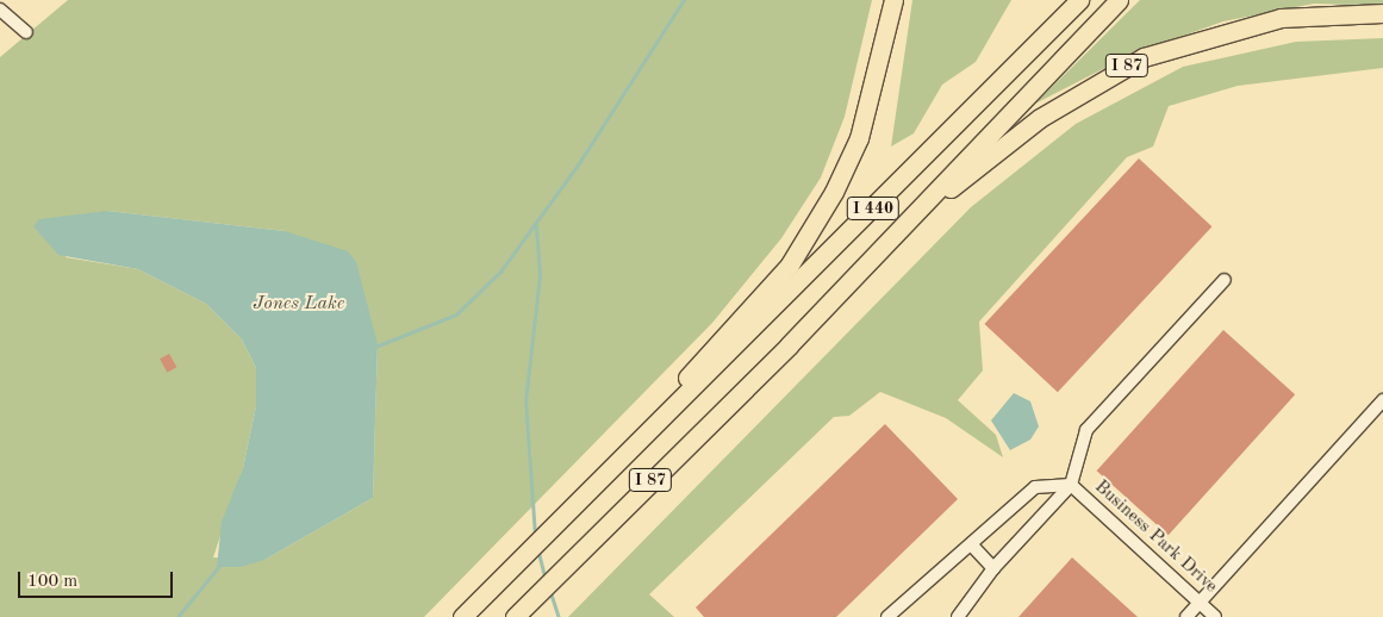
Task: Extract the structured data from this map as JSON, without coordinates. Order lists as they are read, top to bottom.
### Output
{
  "streets": {
    "highway": ["I 87", "I 440"],
    "street": ["Business Park Drive"]
  },
  "crossings": [
    ["I 87", "I 440"]
  ],
  "water": ["Jones Lake"],
  "scale_bar": "100 m"
}
